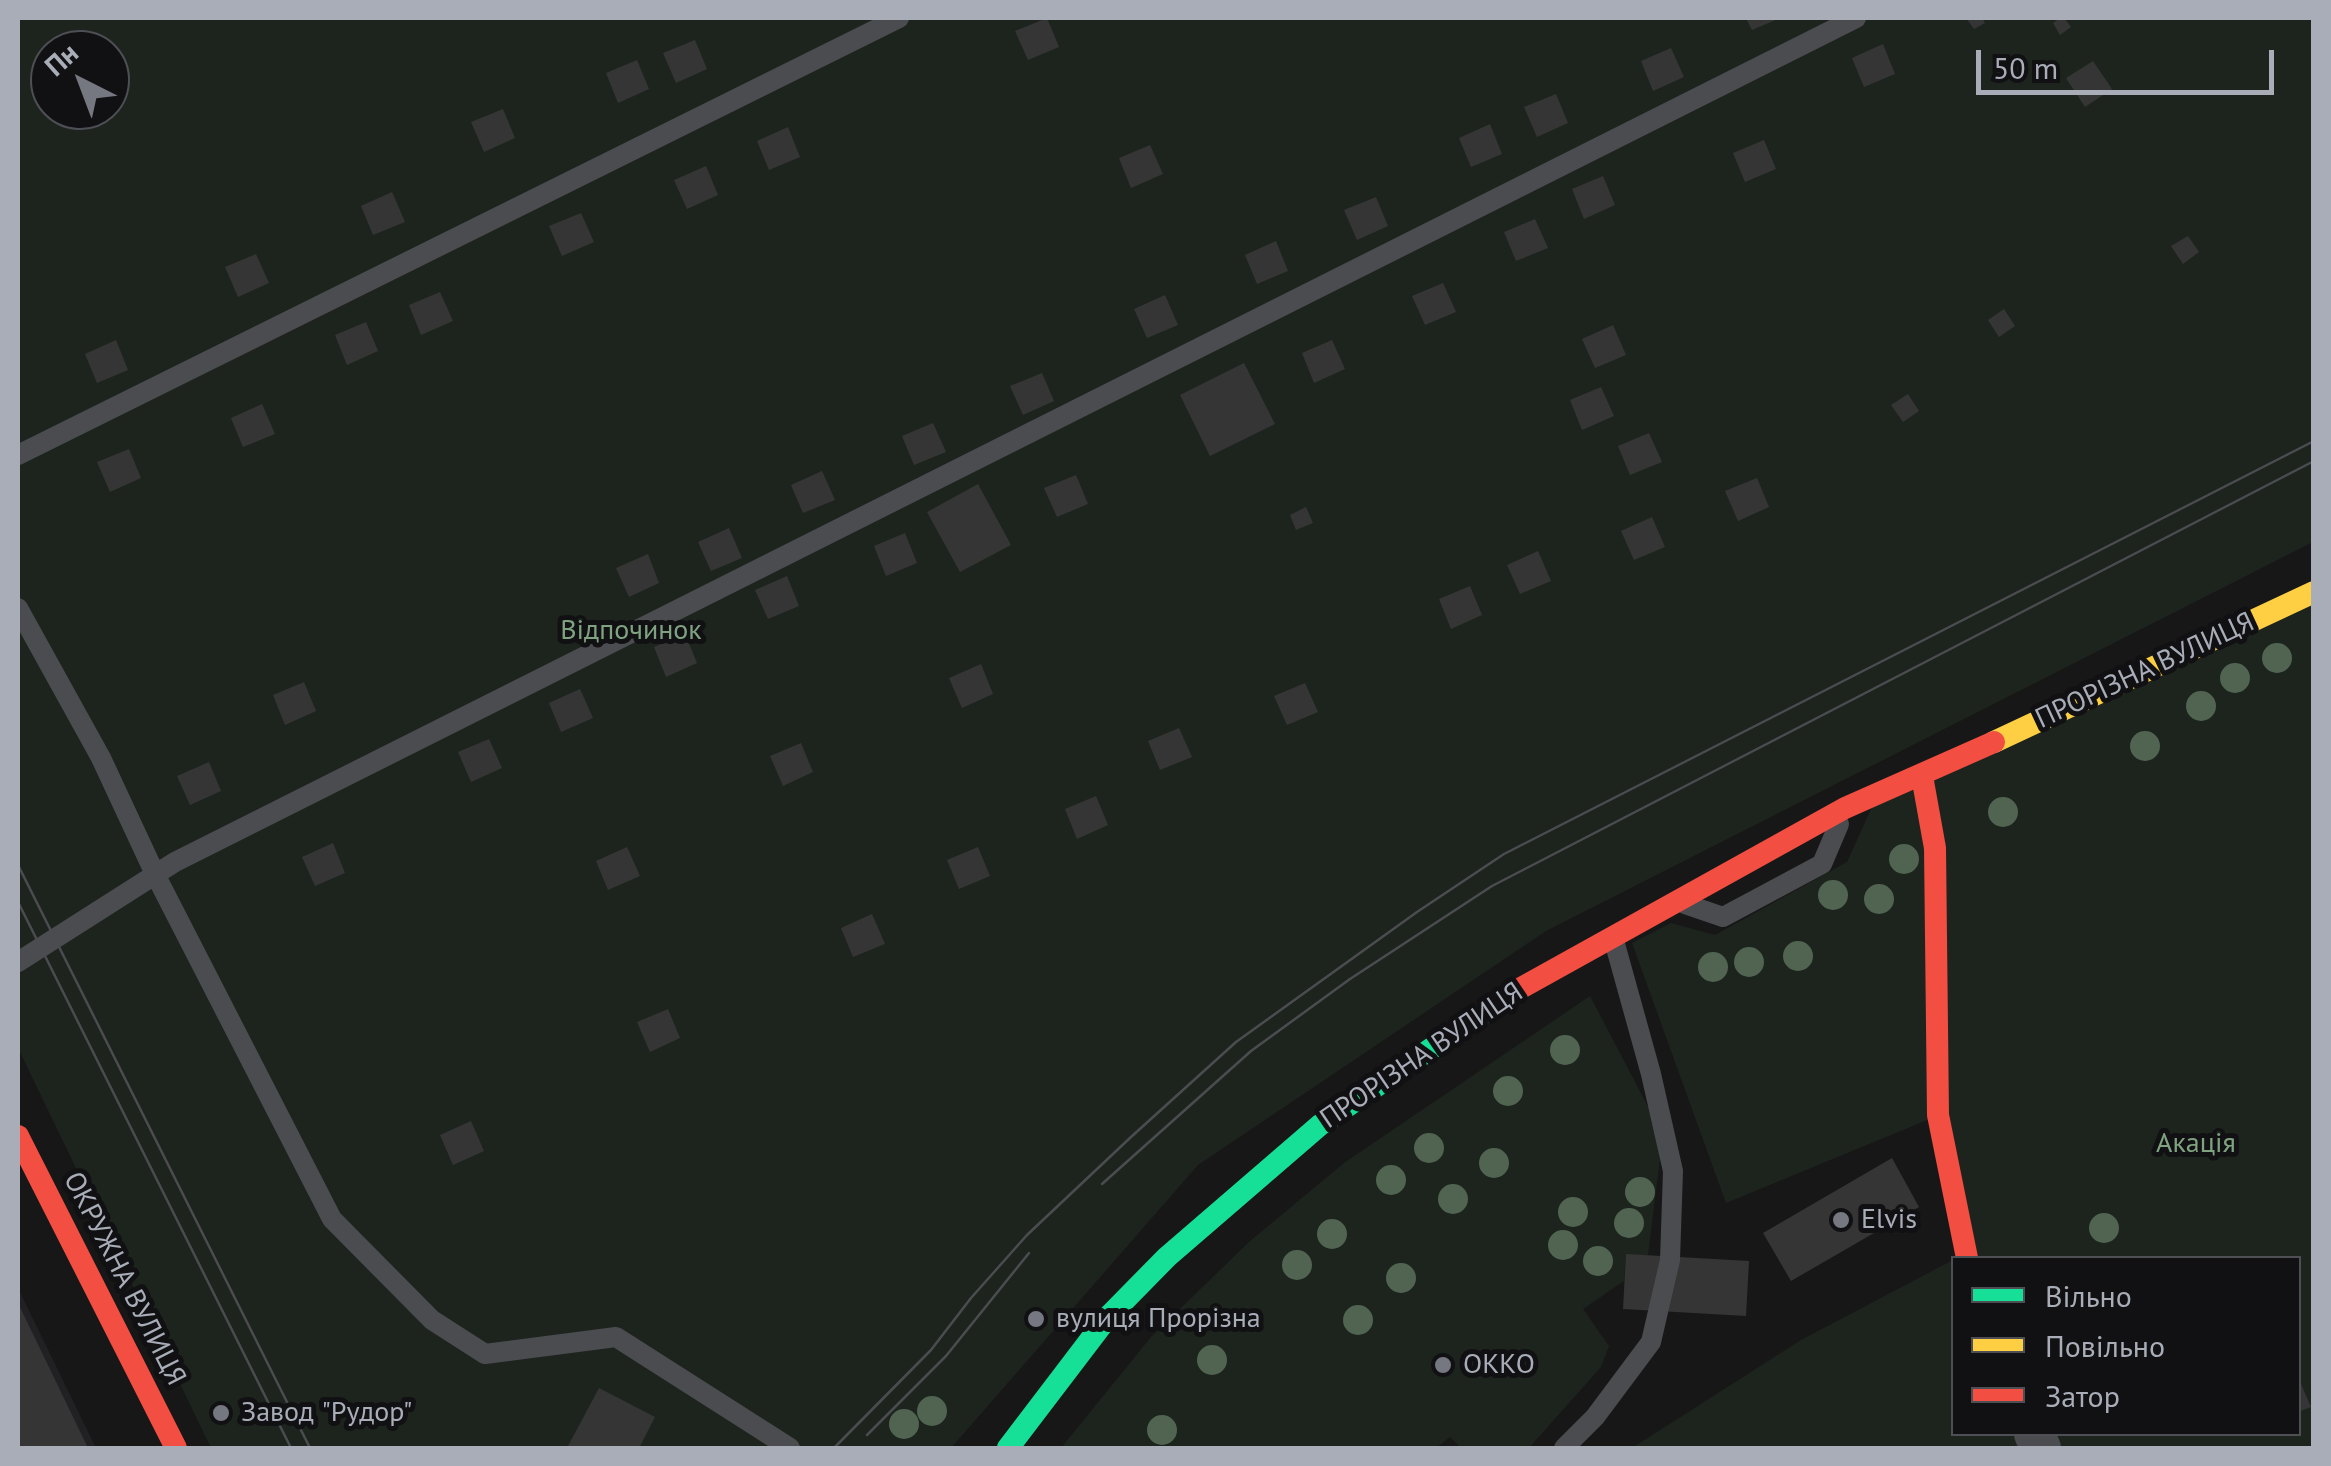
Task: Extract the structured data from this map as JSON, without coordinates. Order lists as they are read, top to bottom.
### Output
{
  "streets": {
    "main road": ["ПРОРІЗНА ВУЛИЦЯ", "ОКРУЖНА ВУЛИЦЯ"]
  },
  "parks": ["Відпочинок", "Акація"],
  "places": [
    "Elvis",
    "вулиця Прорізна",
    "ОККО",
    "Завод \"Рудор\""
  ],
  "legend": ["Вільно", "Повільно", "Затор"],
  "scale_bar": "50 m",
  "north": "top left"
}
